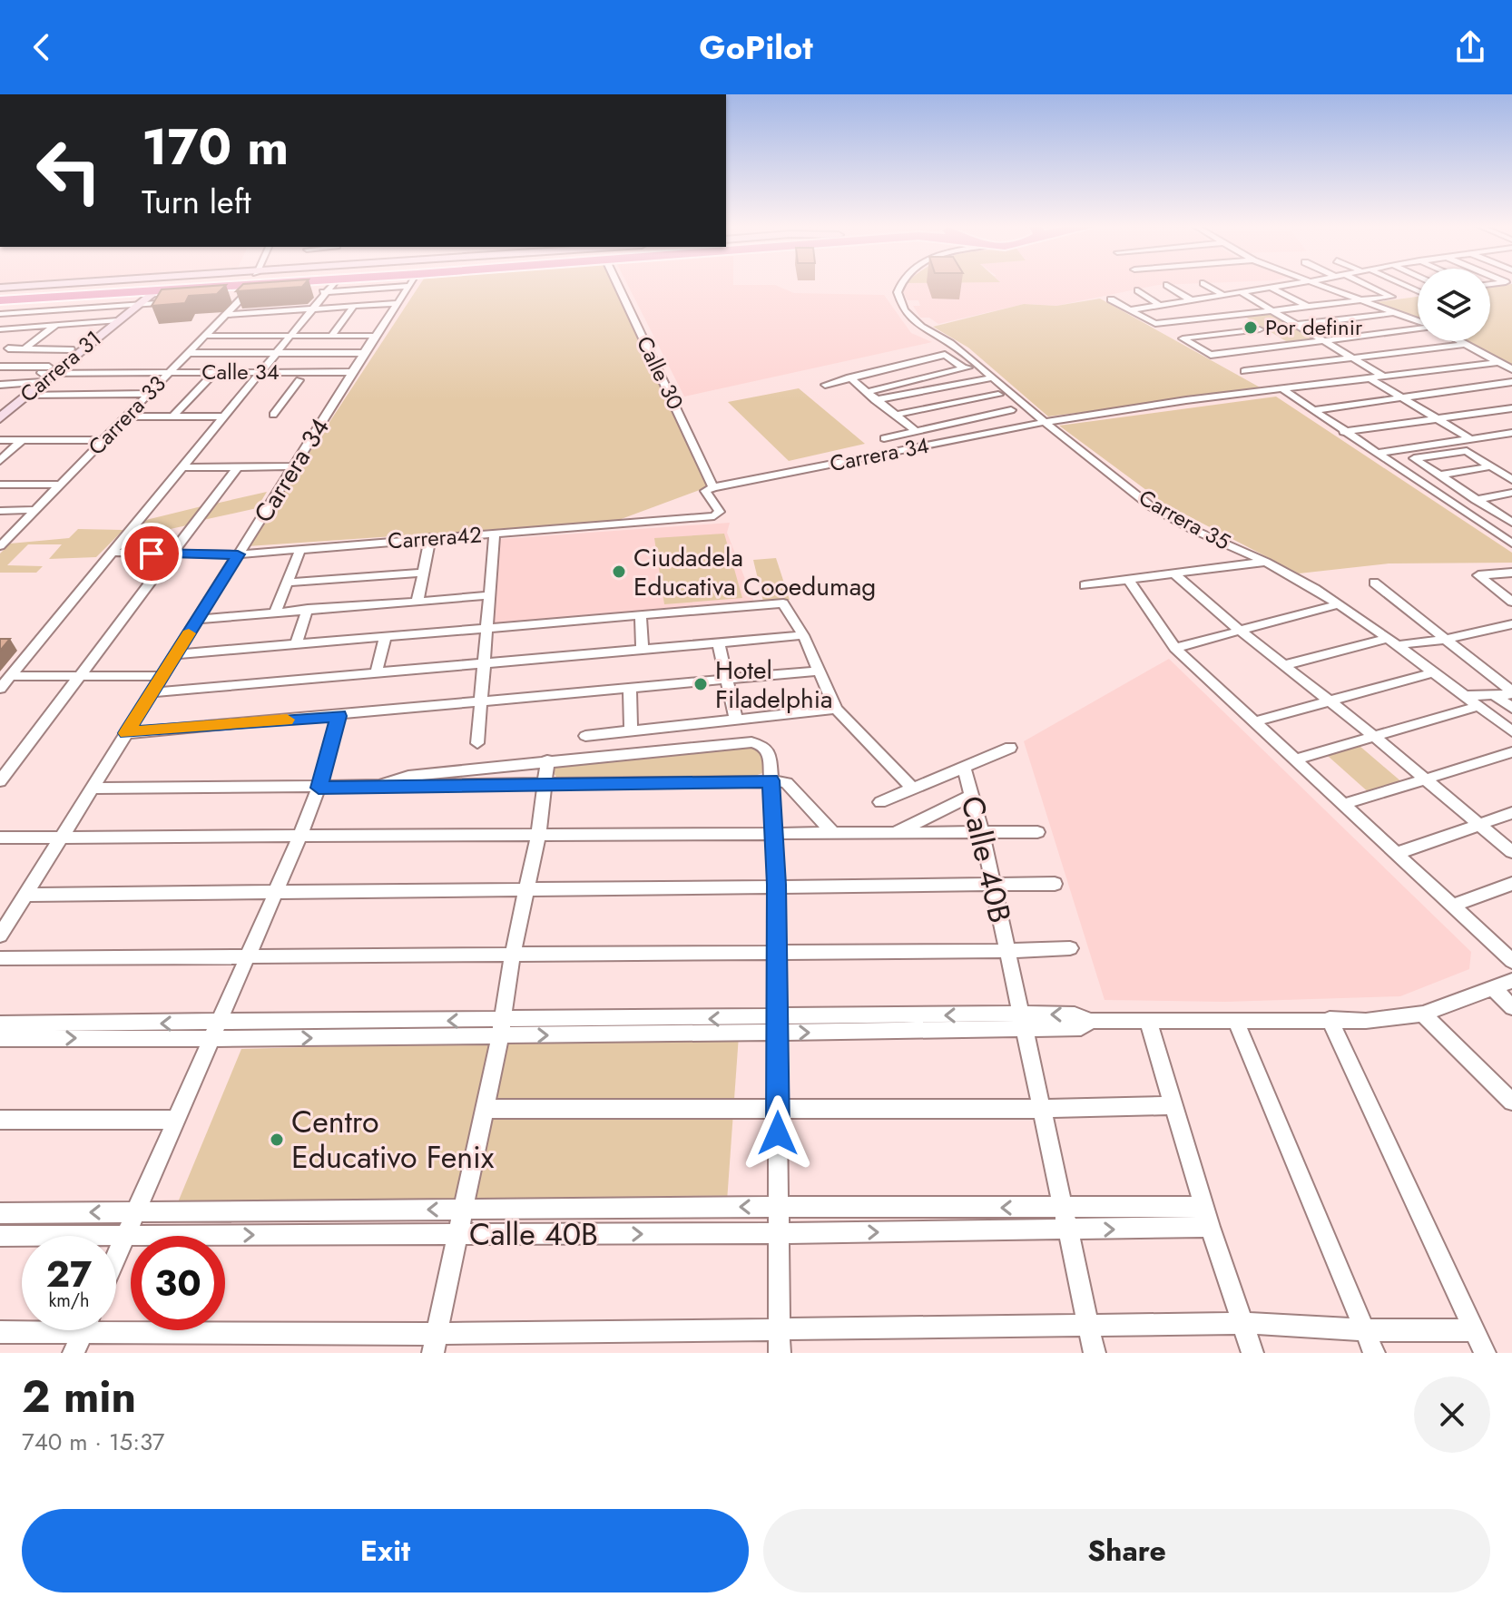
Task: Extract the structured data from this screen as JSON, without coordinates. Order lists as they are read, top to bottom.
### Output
{
  "streets": {
    "street": [
      "Carrera 31",
      "Calle 34",
      "Calle 30",
      "Carrera 33",
      "Carrera 34",
      "Carrera 35",
      "Carrera42",
      "Calle 40B"
    ]
  },
  "crossings": [
    ["Carrera 31", "Calle 34"],
    ["Calle 34", "Carrera 33"],
    ["Calle 34", "Carrera 34"],
    ["Calle 30", "Carrera 34"],
    ["Calle 30", "Carrera42"],
    ["Carrera 34", "Carrera 35"],
    ["Carrera 34", "Carrera42"]
  ],
  "places": [
    "Por definir",
    "Ciudadela Educativa Cooedumag",
    "Hotel Filadelphia",
    "Centro Educativo Fenix"
  ],
  "page": {
    "header": "GoPilot",
    "turn": ["170 m", "Turn left"],
    "speed": "27 km/h",
    "limit": "30",
    "heading": ["2 min", "740 m · 15:37"],
    "buttons": ["Exit", "Share"]
  }
}
